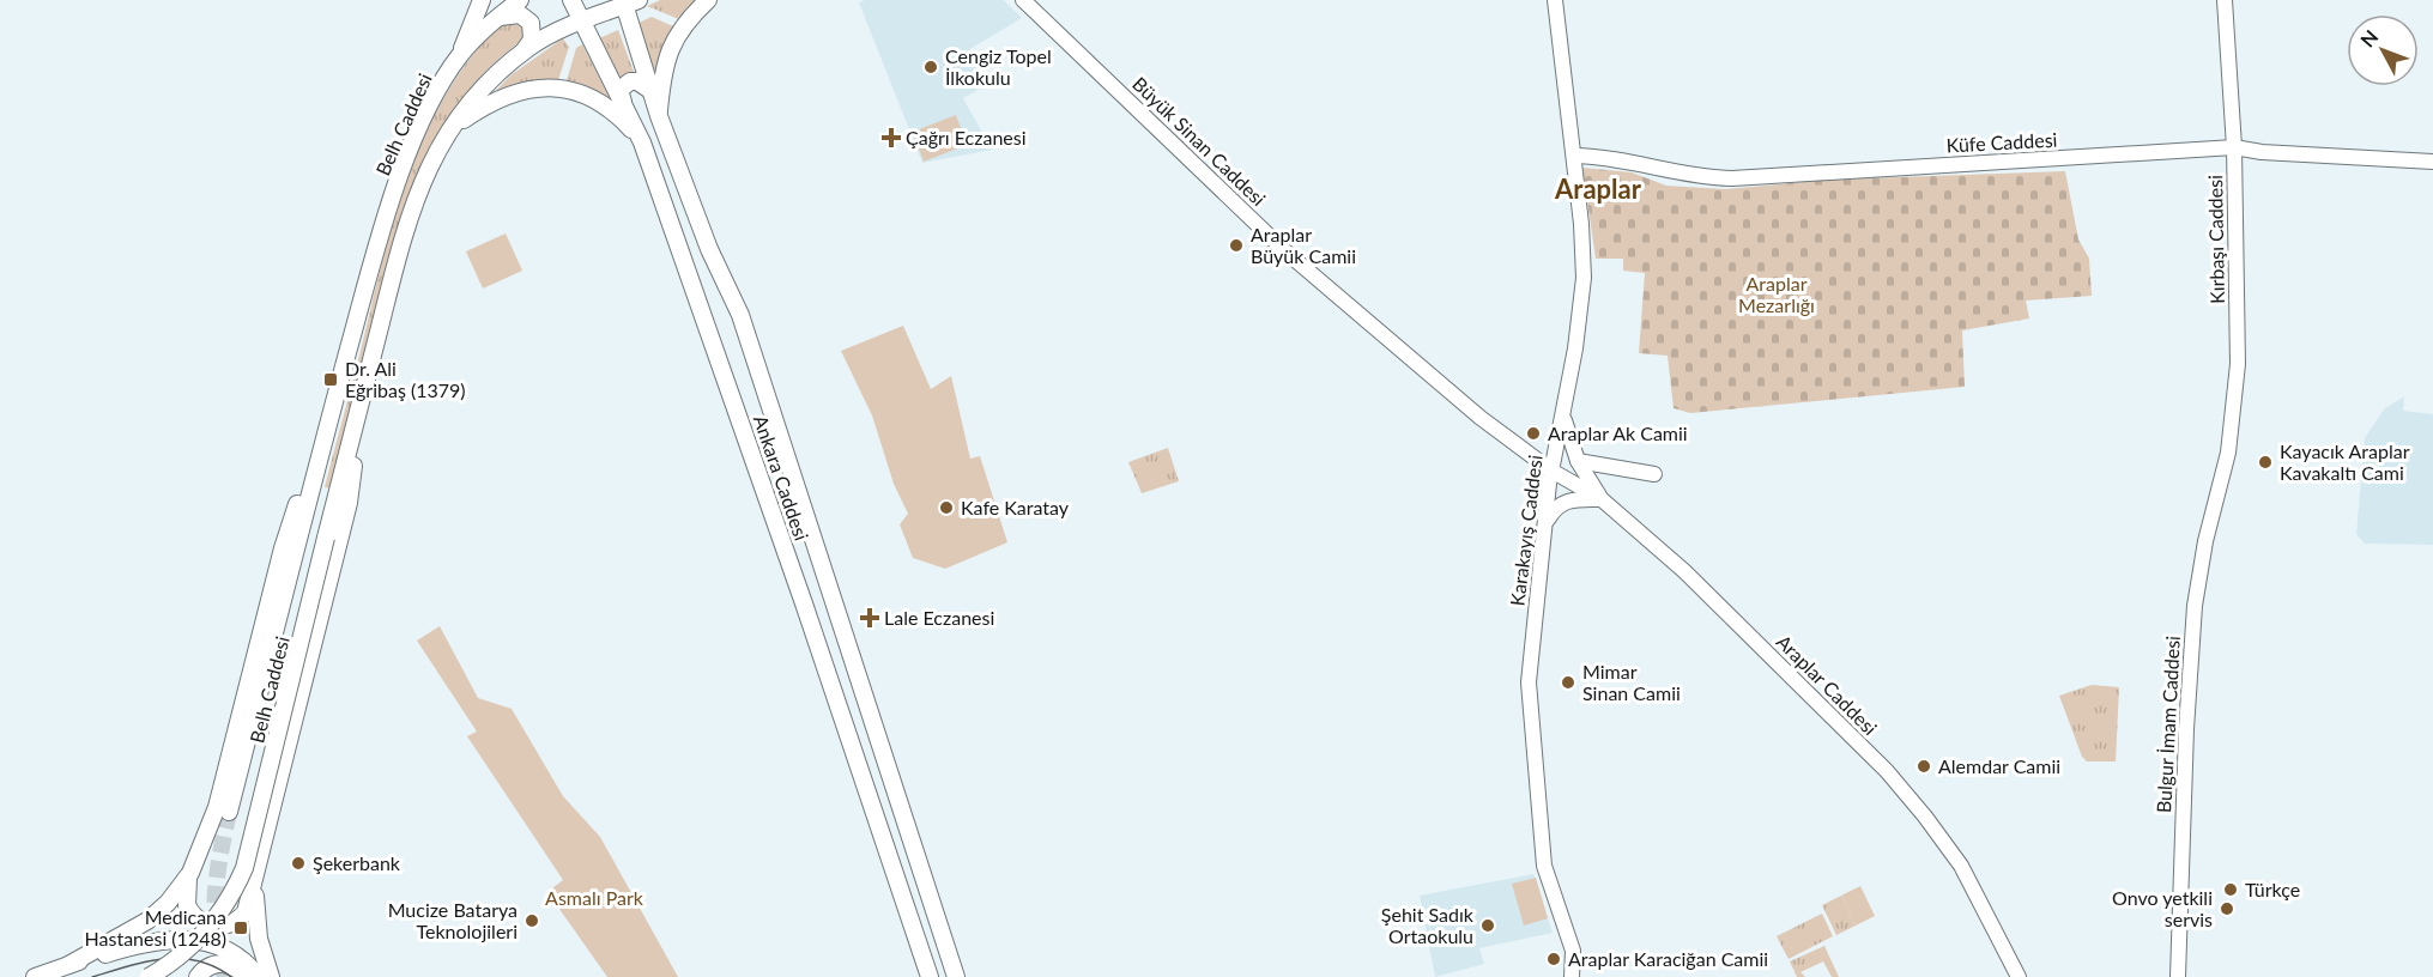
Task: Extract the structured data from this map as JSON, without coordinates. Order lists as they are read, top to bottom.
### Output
{
  "streets": {
    "main road": ["Belh Caddesi", "Ankara Caddesi"],
    "street": [
      "Büyük Sinan Caddesi",
      "Küfe Caddesi",
      "Kırbaşı Caddesi",
      "Karakayış Caddesi",
      "Araplar Caddesi",
      "Bulgur İmam Caddesi"
    ]
  },
  "crossings": [
    ["Belh Caddesi", "Ankara Caddesi"],
    ["Büyük Sinan Caddesi", "Karakayış Caddesi"],
    ["Büyük Sinan Caddesi", "Araplar Caddesi"],
    ["Küfe Caddesi", "Kırbaşı Caddesi"],
    ["Küfe Caddesi", "Karakayış Caddesi"],
    ["Kırbaşı Caddesi", "Bulgur İmam Caddesi"],
    ["Karakayış Caddesi", "Araplar Caddesi"]
  ],
  "districts": ["Araplar"],
  "parks": ["Araplar Mezarlığı", "Asmalı Park"],
  "places": {
    "other": [
      "Cengiz Topel İlkokulu",
      "Araplar Büyük Camii",
      "Araplar Ak Camii",
      "Kayacık Araplar Kavakaltı Cami",
      "Kafe Karatay",
      "Mimar Sinan Camii",
      "Alemdar Camii",
      "Şekerbank",
      "Türkçe",
      "Onvo yetkili servis",
      "Mucize Batarya Teknolojileri",
      "Şehit Sadık Ortaokulu",
      "Araplar Karaciğan Camii"
    ],
    "health": ["Çağrı Eczanesi", "Lale Eczanesi"],
    "transit": ["Dr. Ali Eğribaş (1379)", "Medicana Hastanesi (1248)"]
  },
  "north": "top left"
}
